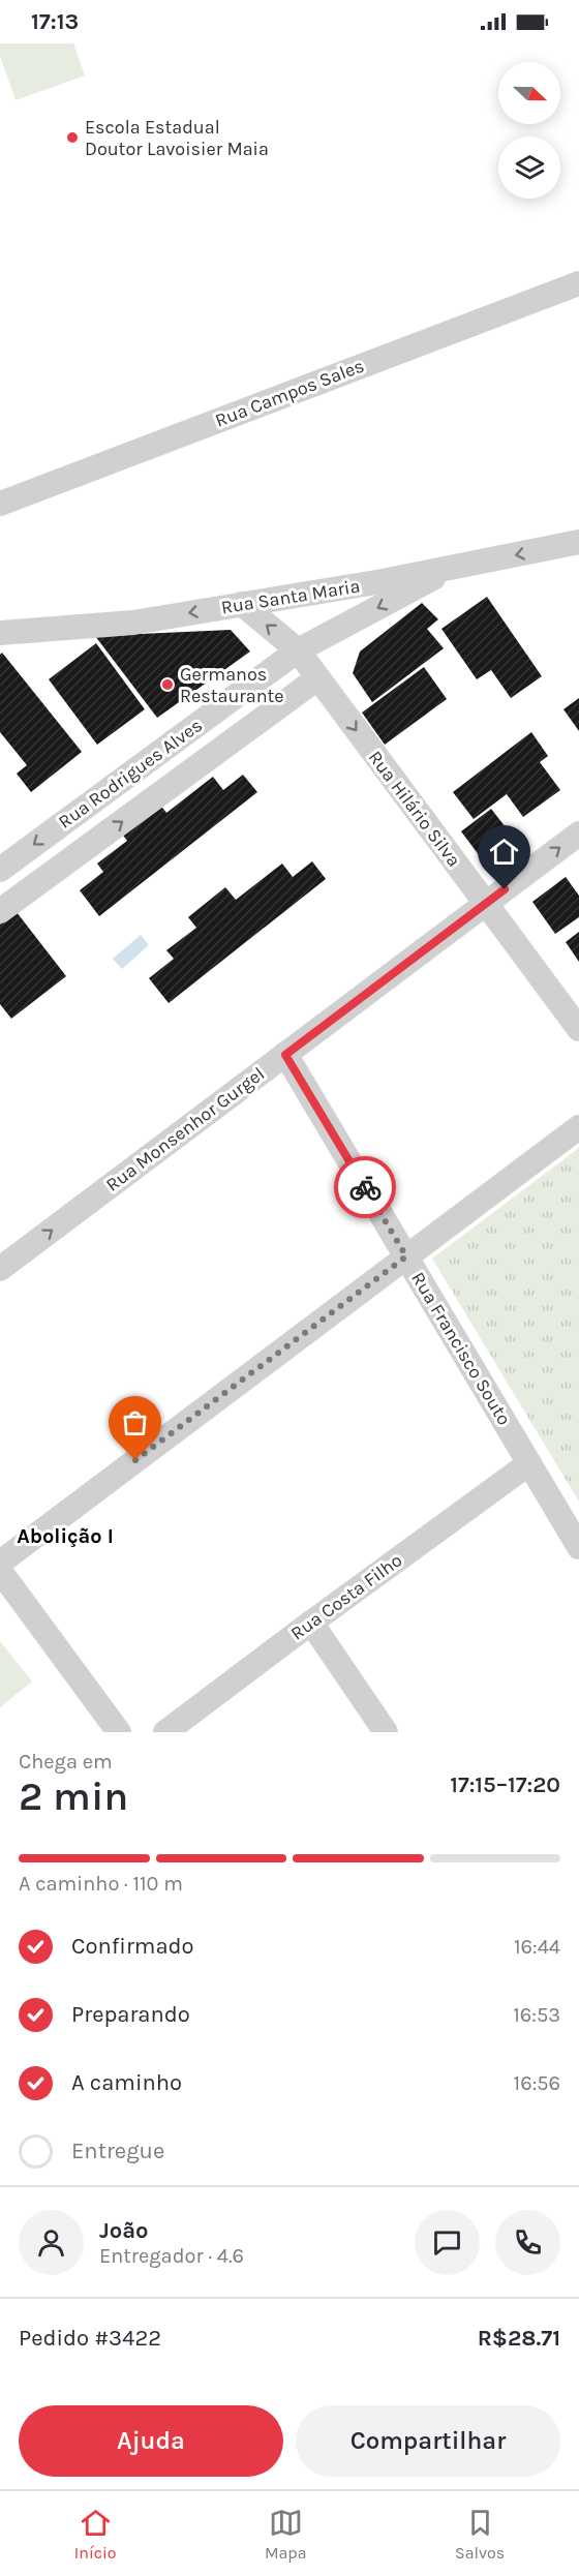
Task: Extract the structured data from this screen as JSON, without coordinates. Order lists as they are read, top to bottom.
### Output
{
  "streets": {
    "street": [
      "Rua Campos Sales",
      "Rua Santa Maria",
      "Rua Rodrigues Alves",
      "Rua Hilário Silva",
      "Rua Monsenhor Gurgel",
      "Rua Francisco Souto",
      "Rua Costa Filho"
    ]
  },
  "crossings": [
    ["Rua Santa Maria", "Rua Rodrigues Alves"],
    ["Rua Santa Maria", "Rua Hilário Silva"],
    ["Rua Rodrigues Alves", "Rua Hilário Silva"],
    ["Rua Hilário Silva", "Rua Monsenhor Gurgel"],
    ["Rua Monsenhor Gurgel", "Rua Francisco Souto"],
    ["Rua Francisco Souto", "Rua Costa Filho"]
  ],
  "one_way": ["Rua Santa Maria", "Rua Monsenhor Gurgel"],
  "districts": ["Abolição I"],
  "places": ["Escola Estadual Doutor Lavoisier Maia", "Germanos Restaurante"],
  "north": "right",
  "page": {
    "status": "17:13",
    "heading": ["2 min", "Chega em", "17:15–17:20"],
    "panel": [
      "João",
      "Entregador · 4.6",
      "Pedido #3422",
      "R$28.71"
    ],
    "bar": "A caminho · 110 m",
    "list": [
      ["Confirmado", "16:44"],
      ["Preparando", "16:53"],
      ["A caminho", "16:56"],
      "Entregue"
    ],
    "buttons": ["Ajuda", "Compartilhar"],
    "tabs": ["Início", "Mapa", "Salvos"]
  }
}
